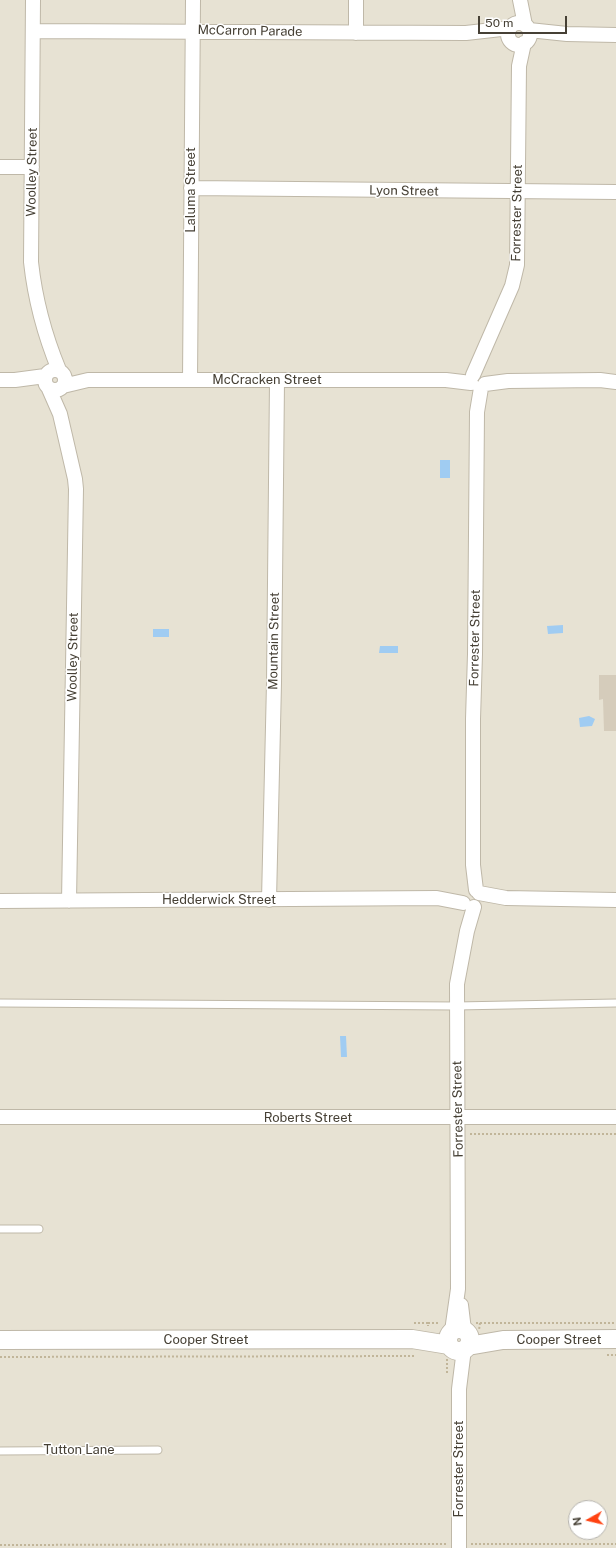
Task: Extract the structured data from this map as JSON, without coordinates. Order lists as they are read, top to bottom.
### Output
{
  "streets": {
    "street": [
      "McCarron Parade",
      "Woolley Street",
      "Laluma Street",
      "Lyon Street",
      "Forrester Street",
      "McCracken Street",
      "Mountain Street",
      "Hedderwick Street",
      "Roberts Street",
      "Cooper Street"
    ],
    "lane": ["Tutton Lane"]
  },
  "crossings": [
    ["McCarron Parade", "Woolley Street"],
    ["McCarron Parade", "Laluma Street"],
    ["McCarron Parade", "Forrester Street"],
    ["Woolley Street", "McCracken Street"],
    ["Woolley Street", "Hedderwick Street"],
    ["Laluma Street", "Lyon Street"],
    ["Laluma Street", "McCracken Street"],
    ["Lyon Street", "Forrester Street"],
    ["Forrester Street", "McCracken Street"],
    ["Forrester Street", "Hedderwick Street"],
    ["Forrester Street", "Roberts Street"],
    ["Forrester Street", "Cooper Street"],
    ["McCracken Street", "Mountain Street"],
    ["Mountain Street", "Hedderwick Street"]
  ],
  "scale_bar": "50 m",
  "north": "left"
}
